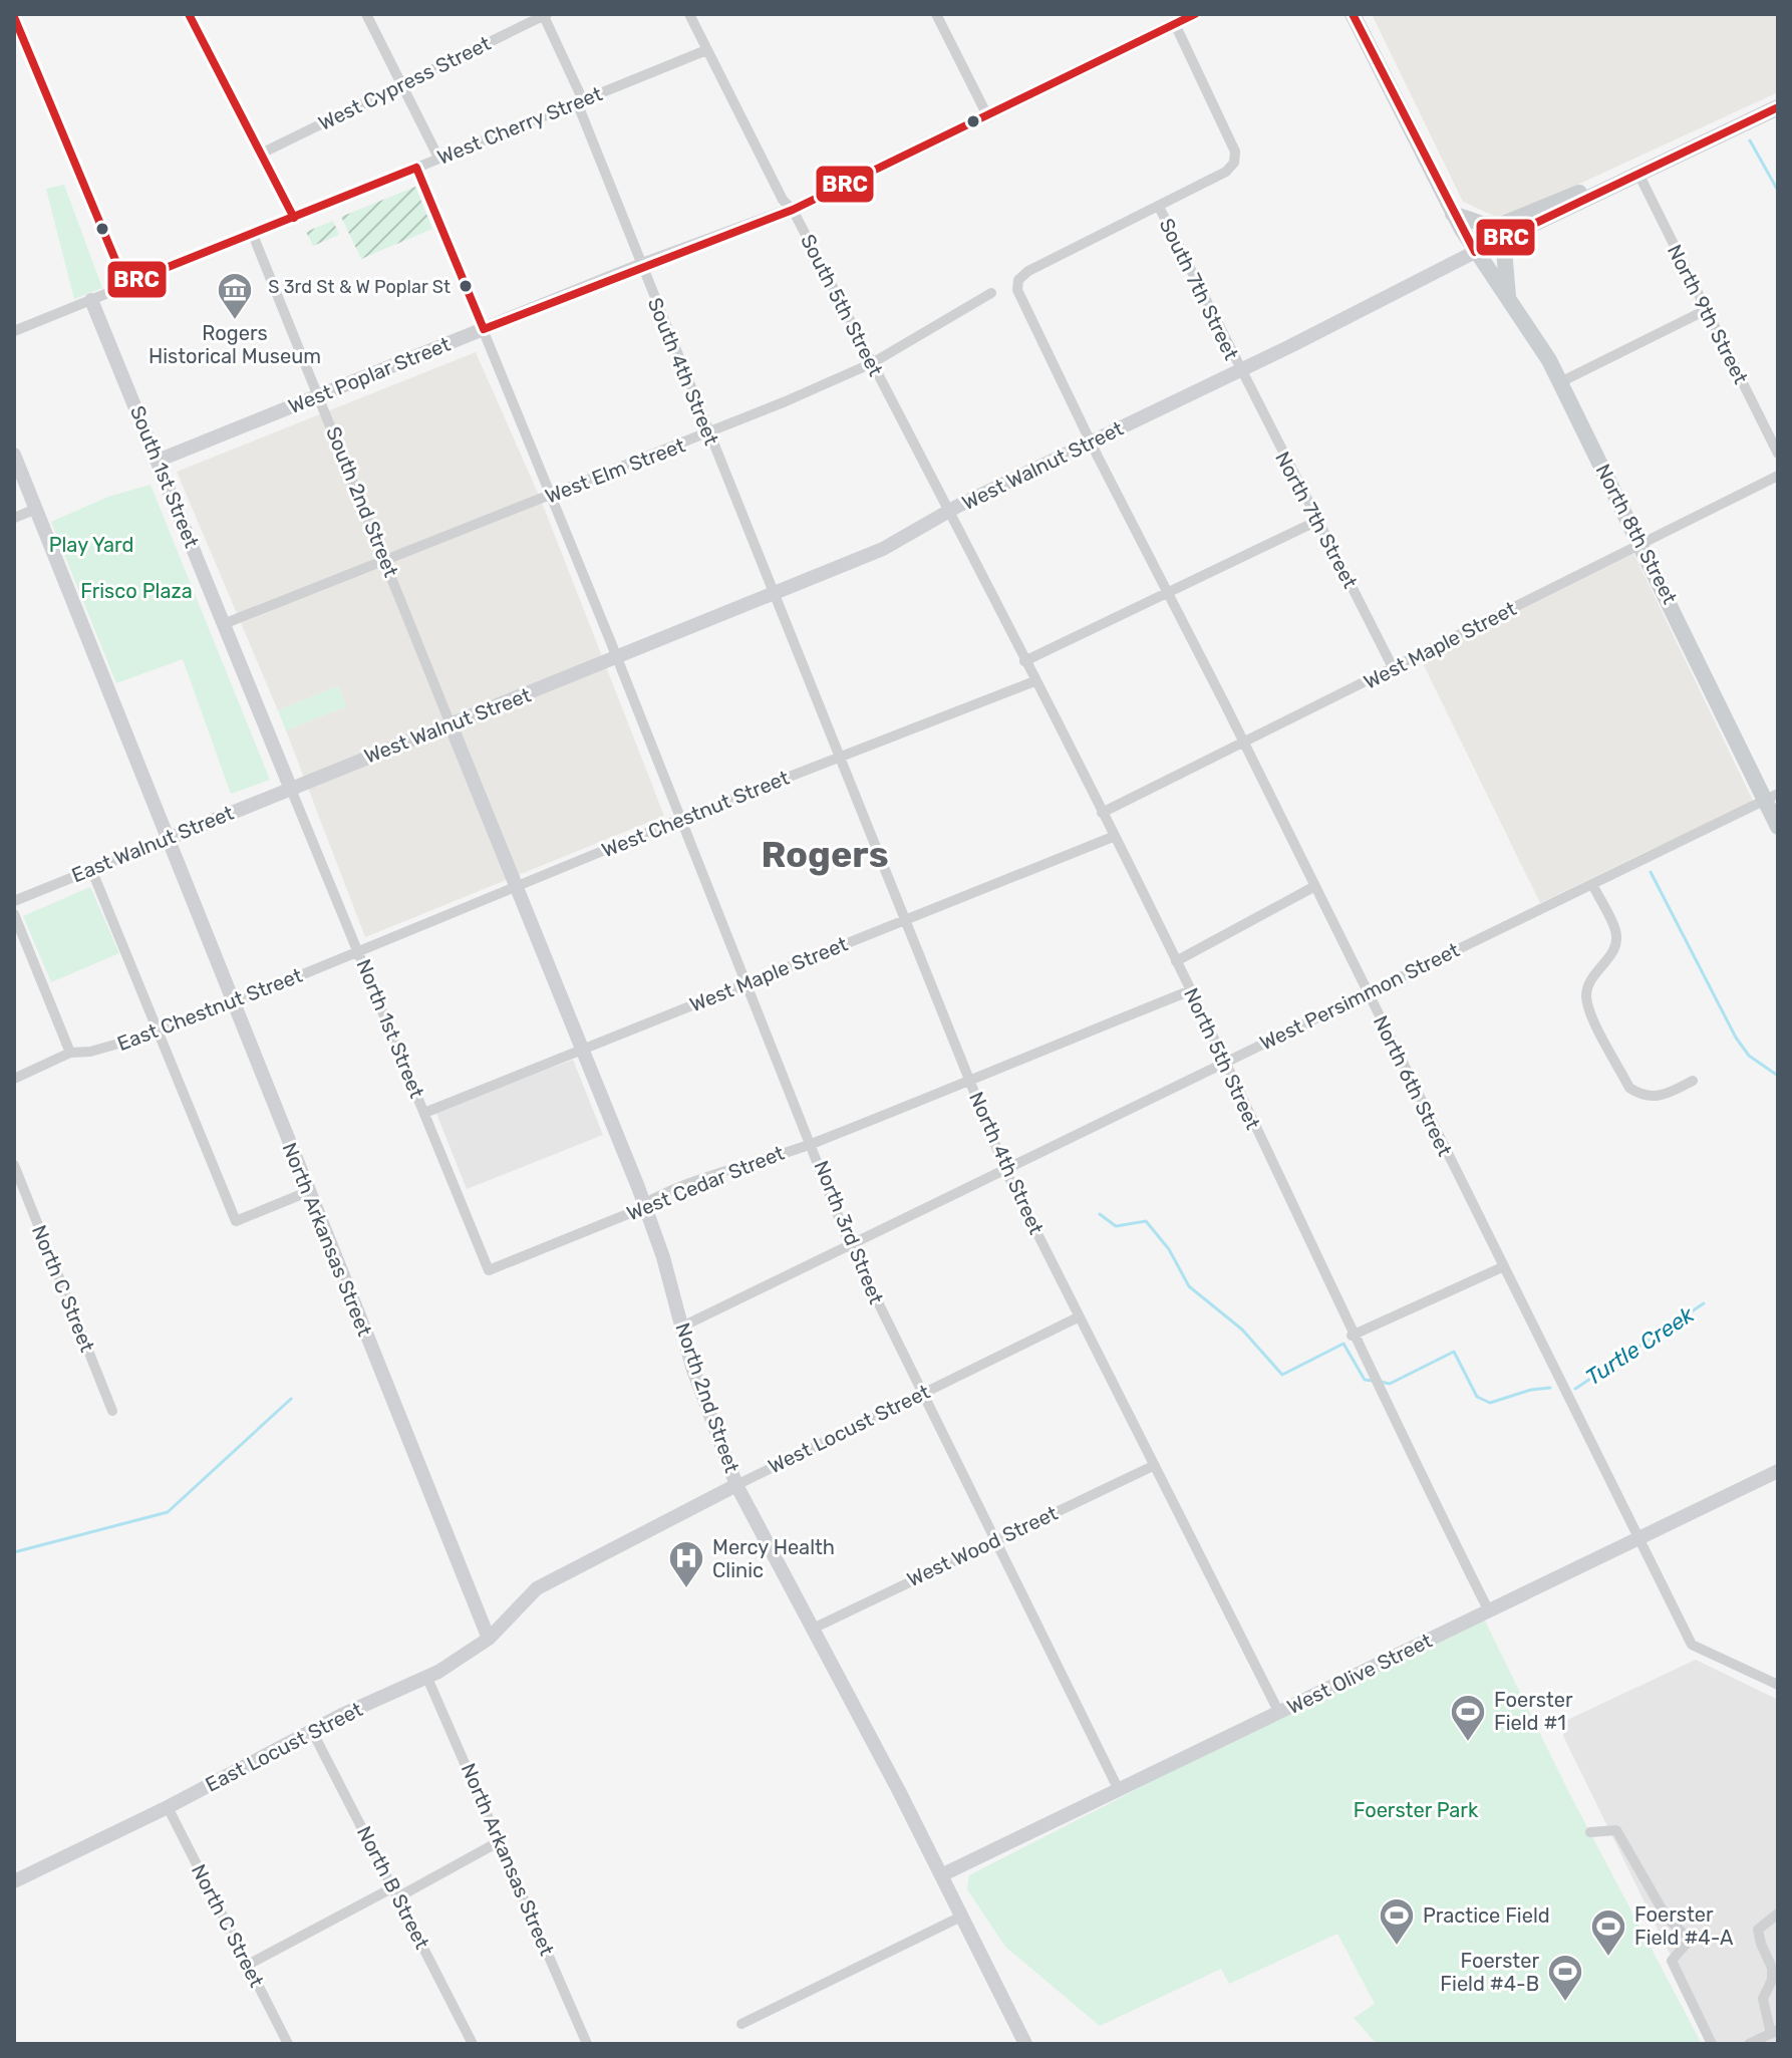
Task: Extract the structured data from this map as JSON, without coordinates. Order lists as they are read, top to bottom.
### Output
{
  "streets": {
    "main road": [
      "West Poplar Street",
      "West Walnut Street",
      "South 1st Street",
      "North 8th Street",
      "East Walnut Street",
      "North Arkansas Street",
      "North 2nd Street",
      "West Locust Street",
      "West Olive Street",
      "East Locust Street"
    ],
    "street": [
      "West Cypress Street",
      "West Cherry Street",
      "South 7th Street",
      "South 5th Street",
      "North 9th Street",
      "South 4th Street",
      "West Elm Street",
      "South 2nd Street",
      "North 7th Street",
      "West Maple Street",
      "West Chestnut Street",
      "West Persimmon Street",
      "East Chestnut Street",
      "North 1st Street",
      "North 5th Street",
      "North 6th Street",
      "North 4th Street",
      "West Cedar Street",
      "North 3rd Street",
      "North C Street",
      "West Wood Street",
      "North B Street"
    ]
  },
  "crossings": [
    ["West Cypress Street", "South 4th Street"],
    ["West Cherry Street", "South 5th Street"],
    ["West Cherry Street", "South 4th Street"],
    ["West Cherry Street", "South 1st Street"],
    ["West Cherry Street", "South 2nd Street"],
    ["West Cherry Street", "North 3rd Street"],
    ["South 7th Street", "West Walnut Street"],
    ["South 7th Street", "North 7th Street"],
    ["South 7th Street", "North 6th Street"],
    ["South 5th Street", "West Poplar Street"],
    ["South 5th Street", "West Walnut Street"],
    ["South 5th Street", "West Elm Street"],
    ["South 5th Street", "North 5th Street"],
    ["North 9th Street", "West Walnut Street"],
    ["South 4th Street", "West Poplar Street"],
    ["South 4th Street", "West Walnut Street"],
    ["South 4th Street", "West Elm Street"],
    ["South 4th Street", "North 4th Street"],
    ["West Poplar Street", "South 1st Street"],
    ["West Poplar Street", "South 2nd Street"],
    ["West Poplar Street", "North 3rd Street"],
    ["West Walnut Street", "South 1st Street"],
    ["West Walnut Street", "South 2nd Street"],
    ["West Walnut Street", "North 7th Street"],
    ["West Walnut Street", "North 8th Street"],
    ["West Walnut Street", "East Walnut Street"],
    ["West Walnut Street", "North 1st Street"],
    ["West Walnut Street", "North 5th Street"],
    ["West Walnut Street", "North 6th Street"],
    ["West Walnut Street", "North 4th Street"],
    ["West Walnut Street", "North 3rd Street"],
    ["West Walnut Street", "North 2nd Street"],
    ["West Elm Street", "South 1st Street"],
    ["West Elm Street", "South 2nd Street"],
    ["West Elm Street", "North 3rd Street"],
    ["South 1st Street", "East Walnut Street"],
    ["South 1st Street", "North 1st Street"],
    ["South 2nd Street", "North 2nd Street"],
    ["North 7th Street", "West Maple Street"],
    ["North 8th Street", "West Maple Street"],
    ["North 8th Street", "West Persimmon Street"],
    ["West Maple Street", "North 1st Street"],
    ["West Maple Street", "North 5th Street"],
    ["West Maple Street", "North 6th Street"],
    ["West Maple Street", "North 4th Street"],
    ["West Maple Street", "North 3rd Street"],
    ["West Maple Street", "North 2nd Street"],
    ["West Chestnut Street", "East Chestnut Street"],
    ["West Chestnut Street", "North 1st Street"],
    ["West Chestnut Street", "North 5th Street"],
    ["West Chestnut Street", "North 4th Street"],
    ["West Chestnut Street", "North 3rd Street"],
    ["West Chestnut Street", "North 2nd Street"],
    ["East Walnut Street", "North 1st Street"],
    ["East Walnut Street", "North Arkansas Street"],
    ["West Persimmon Street", "North 5th Street"],
    ["West Persimmon Street", "North 6th Street"],
    ["West Persimmon Street", "North 4th Street"],
    ["West Persimmon Street", "North 3rd Street"],
    ["West Persimmon Street", "North 2nd Street"],
    ["East Chestnut Street", "North 1st Street"],
    ["East Chestnut Street", "North Arkansas Street"],
    ["North 1st Street", "West Cedar Street"],
    ["North 5th Street", "West Cedar Street"],
    ["North 5th Street", "West Olive Street"],
    ["North 6th Street", "West Olive Street"],
    ["North 4th Street", "West Cedar Street"],
    ["North 4th Street", "West Locust Street"],
    ["North 4th Street", "West Wood Street"],
    ["North 4th Street", "West Olive Street"],
    ["West Cedar Street", "North 3rd Street"],
    ["West Cedar Street", "North 2nd Street"],
    ["North 3rd Street", "West Locust Street"],
    ["North 3rd Street", "West Wood Street"],
    ["North 3rd Street", "West Olive Street"],
    ["North Arkansas Street", "East Locust Street"],
    ["North C Street", "East Locust Street"],
    ["North 2nd Street", "West Locust Street"],
    ["North 2nd Street", "West Wood Street"],
    ["North 2nd Street", "West Olive Street"],
    ["West Locust Street", "East Locust Street"],
    ["East Locust Street", "North B Street"]
  ],
  "districts": ["Rogers"],
  "water": ["Turtle Creek"],
  "parks": ["Play Yard", "Frisco Plaza", "Foerster Park"],
  "places": {
    "other": ["S 3rd St & W Poplar St"],
    "museum": ["Rogers Historical Museum"],
    "hospital": ["Mercy Health Clinic"],
    "sports": [
      "Foerster Field #1",
      "Practice Field",
      "Foerster Field #4-A",
      "Foerster Field #4-B"
    ]
  },
  "lines": ["transit line BRC"]
}
